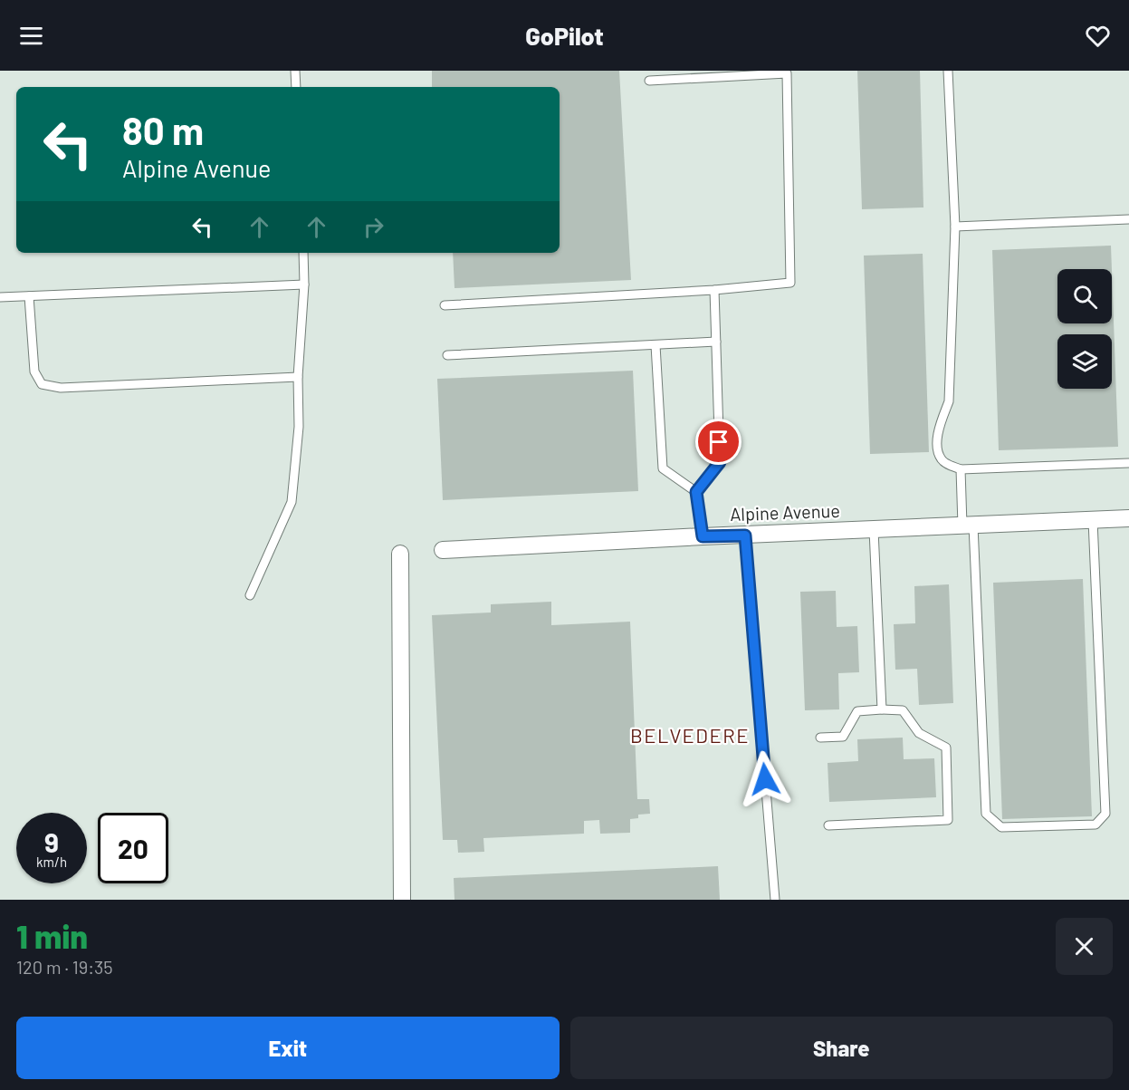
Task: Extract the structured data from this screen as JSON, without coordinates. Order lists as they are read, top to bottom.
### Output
{
  "streets": {
    "street": ["Alpine Avenue"]
  },
  "districts": ["BELVEDERE"],
  "page": {
    "header": "GoPilot",
    "turn": ["80 m", "Alpine Avenue"],
    "speed": "9 km/h",
    "limit": "20",
    "heading": ["1 min", "120 m · 19:35"],
    "buttons": ["Exit", "Share"]
  }
}
